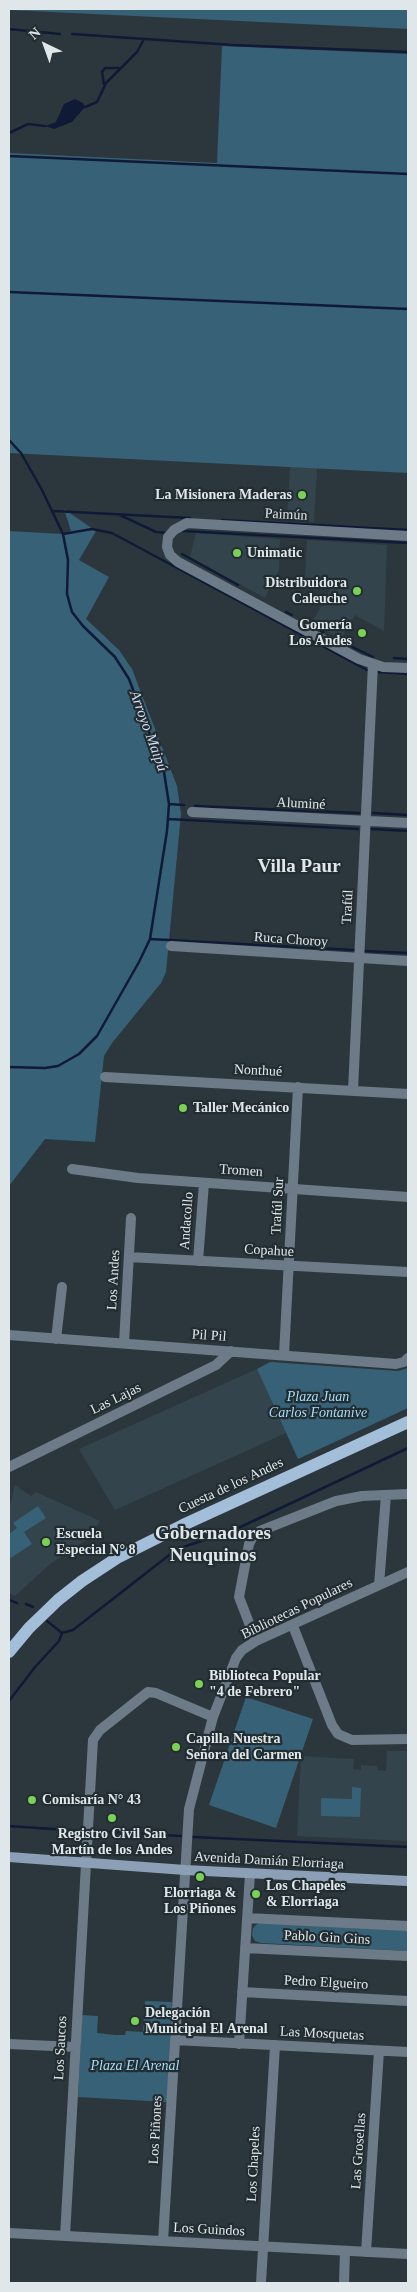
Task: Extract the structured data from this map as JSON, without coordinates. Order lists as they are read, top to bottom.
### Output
{
  "streets": {
    "main road": ["Cuesta de los Andes"],
    "street": [
      "Paimún",
      "Aluminé",
      "Trafúl",
      "Ruca Choroy",
      "Nonthué",
      "Tromen",
      "Trafúl Sur",
      "Andacollo",
      "Copahue",
      "Los Andes",
      "Pil Pil",
      "Las Lajas",
      "Bibliotecas Populares",
      "Avenida Damián Elorriaga",
      "Pablo Gin Gins",
      "Pedro Elgueiro",
      "Las Mosquetas",
      "Los Saucos",
      "Los Piñones",
      "Las Grosellas",
      "Los Chapeles",
      "Los Guindos"
    ]
  },
  "crossings": [
    ["Paimún", "Trafúl"],
    ["Aluminé", "Trafúl"],
    ["Trafúl", "Ruca Choroy"],
    ["Trafúl", "Nonthué"],
    ["Nonthué", "Trafúl Sur"],
    ["Tromen", "Trafúl Sur"],
    ["Tromen", "Andacollo"],
    ["Trafúl Sur", "Copahue"],
    ["Trafúl Sur", "Pil Pil"],
    ["Andacollo", "Copahue"],
    ["Copahue", "Los Andes"],
    ["Los Andes", "Pil Pil"],
    ["Pil Pil", "Las Lajas"],
    ["Bibliotecas Populares", "Avenida Damián Elorriaga"],
    ["Bibliotecas Populares", "Los Saucos"],
    ["Bibliotecas Populares", "Los Piñones"],
    ["Avenida Damián Elorriaga", "Los Saucos"],
    ["Avenida Damián Elorriaga", "Los Piñones"],
    ["Las Mosquetas", "Los Piñones"],
    ["Las Mosquetas", "Las Grosellas"],
    ["Las Mosquetas", "Los Chapeles"],
    ["Los Saucos", "Los Guindos"],
    ["Los Piñones", "Los Guindos"],
    ["Las Grosellas", "Los Guindos"],
    ["Los Chapeles", "Los Guindos"]
  ],
  "districts": ["Villa Paur", "Gobernadores Neuquinos"],
  "water": ["Arroyo Maipú"],
  "parks": ["Plaza Juan Carlos Fontanive", "Plaza El Arenal"],
  "places": [
    "La Misionera Maderas",
    "Unimatic",
    "Distribuidora Caleuche",
    "Gomería Los Andes",
    "Taller Mecánico",
    "Escuela Especial N° 8",
    "Biblioteca Popular \"4 de Febrero\"",
    "Capilla Nuestra Señora del Carmen",
    "Comisaría N° 43",
    "Registro Civil San Martín de los Andes",
    "Elorriaga & Los Piñones",
    "Los Chapeles & Elorriaga",
    "Delegación Municipal El Arenal"
  ],
  "north": "top left"
}
